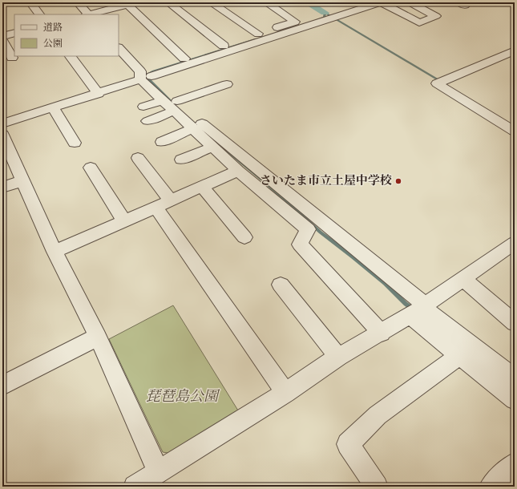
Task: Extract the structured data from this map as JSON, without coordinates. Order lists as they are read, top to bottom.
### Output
{
  "parks": ["琵琶島公園"],
  "places": ["さいたま市立土屋中学校"],
  "legend": ["道路", "公園"]
}
